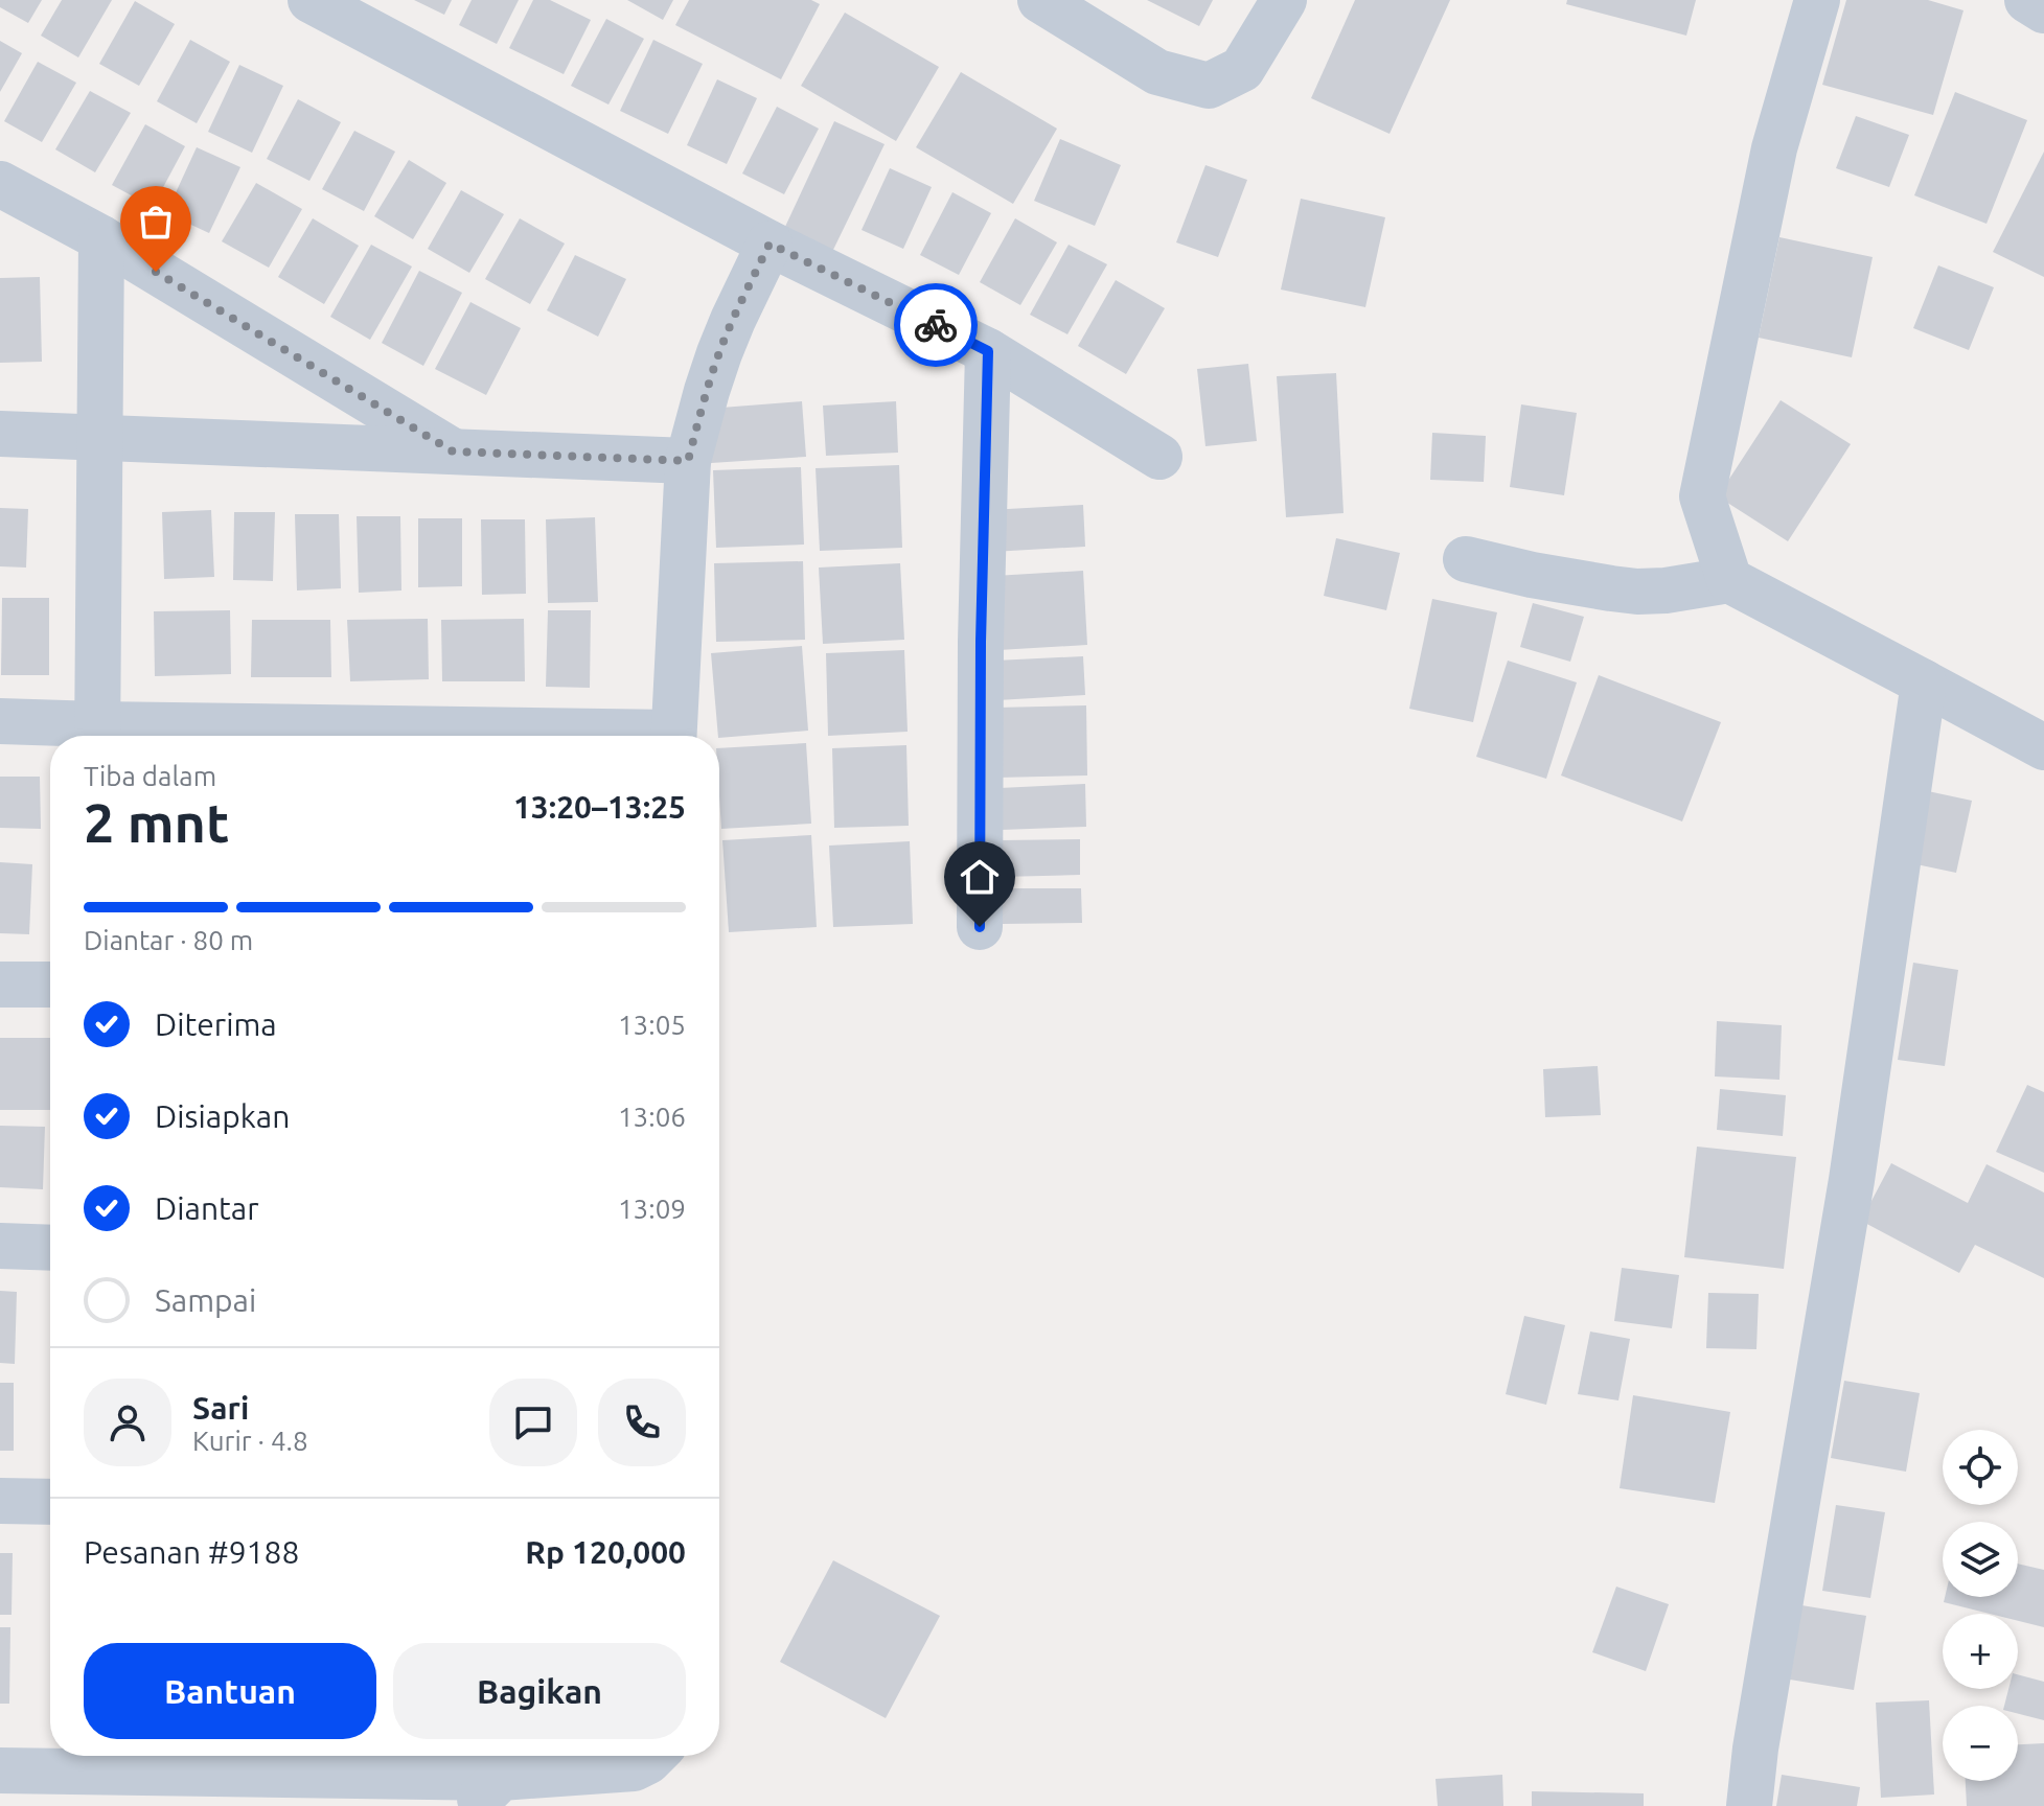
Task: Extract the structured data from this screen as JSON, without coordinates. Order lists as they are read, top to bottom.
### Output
{
  "page": {
    "heading": ["2 mnt", "Tiba dalam", "13:20–13:25"],
    "panel": [
      "Sari",
      "Kurir · 4.8",
      "Pesanan #9188",
      "Rp 120,000"
    ],
    "bar": "Diantar · 80 m",
    "list": [
      ["Diterima", "13:05"],
      ["Disiapkan", "13:06"],
      ["Diantar", "13:09"],
      "Sampai"
    ],
    "map_buttons": ["+", "−"],
    "buttons": ["Bantuan", "Bagikan"]
  }
}
